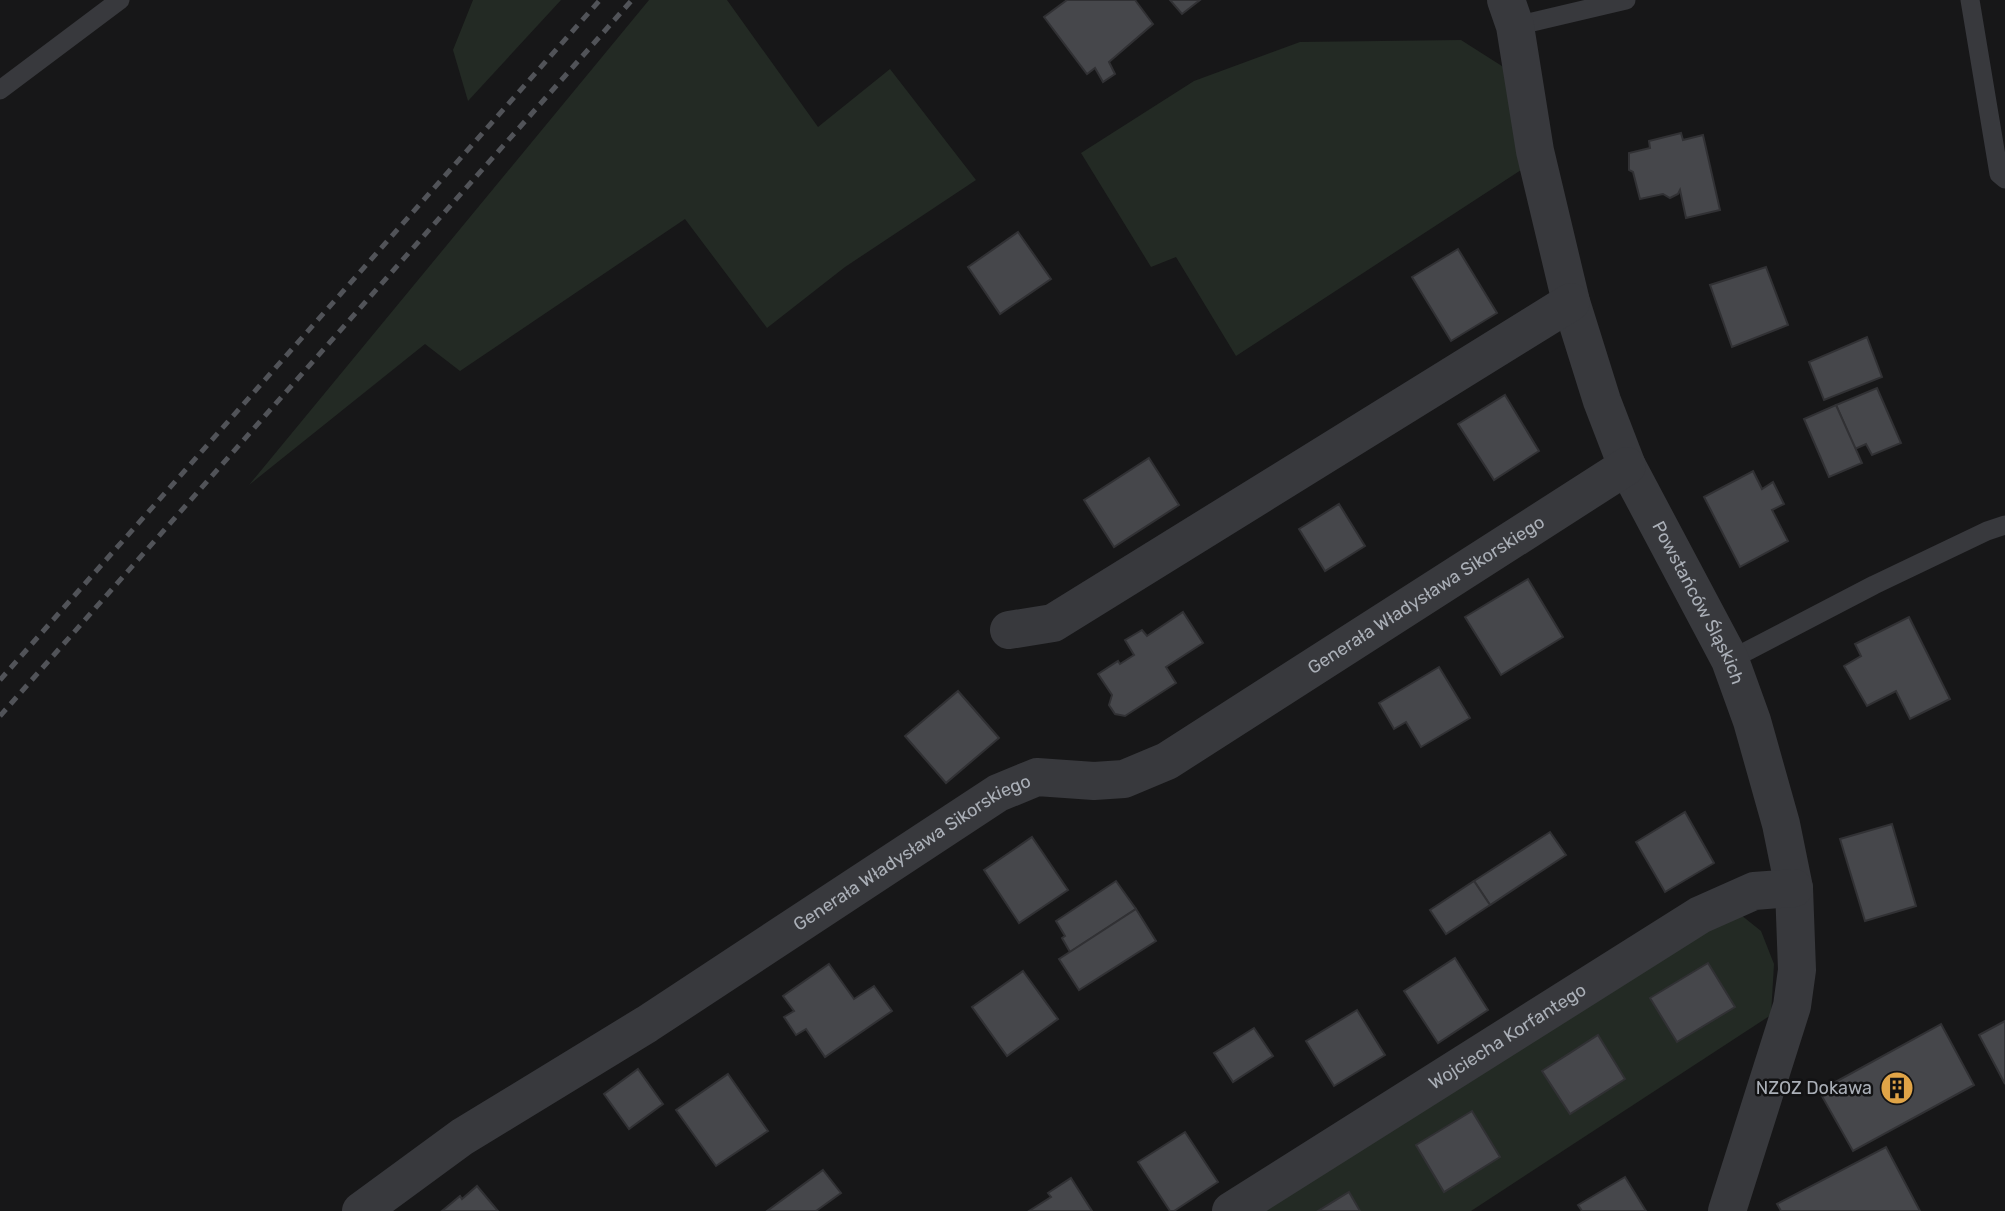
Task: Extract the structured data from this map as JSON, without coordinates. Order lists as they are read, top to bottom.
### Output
{
  "streets": {
    "street": ["Generała Władysława Sikorskiego", "Powstańców Śląskich", "Wojciecha Korfantego"]
  },
  "crossings": [
    ["Generała Władysława Sikorskiego", "Powstańców Śląskich"],
    ["Powstańców Śląskich", "Wojciecha Korfantego"]
  ],
  "places": {
    "building": ["NZOZ Dokawa"]
  }
}
